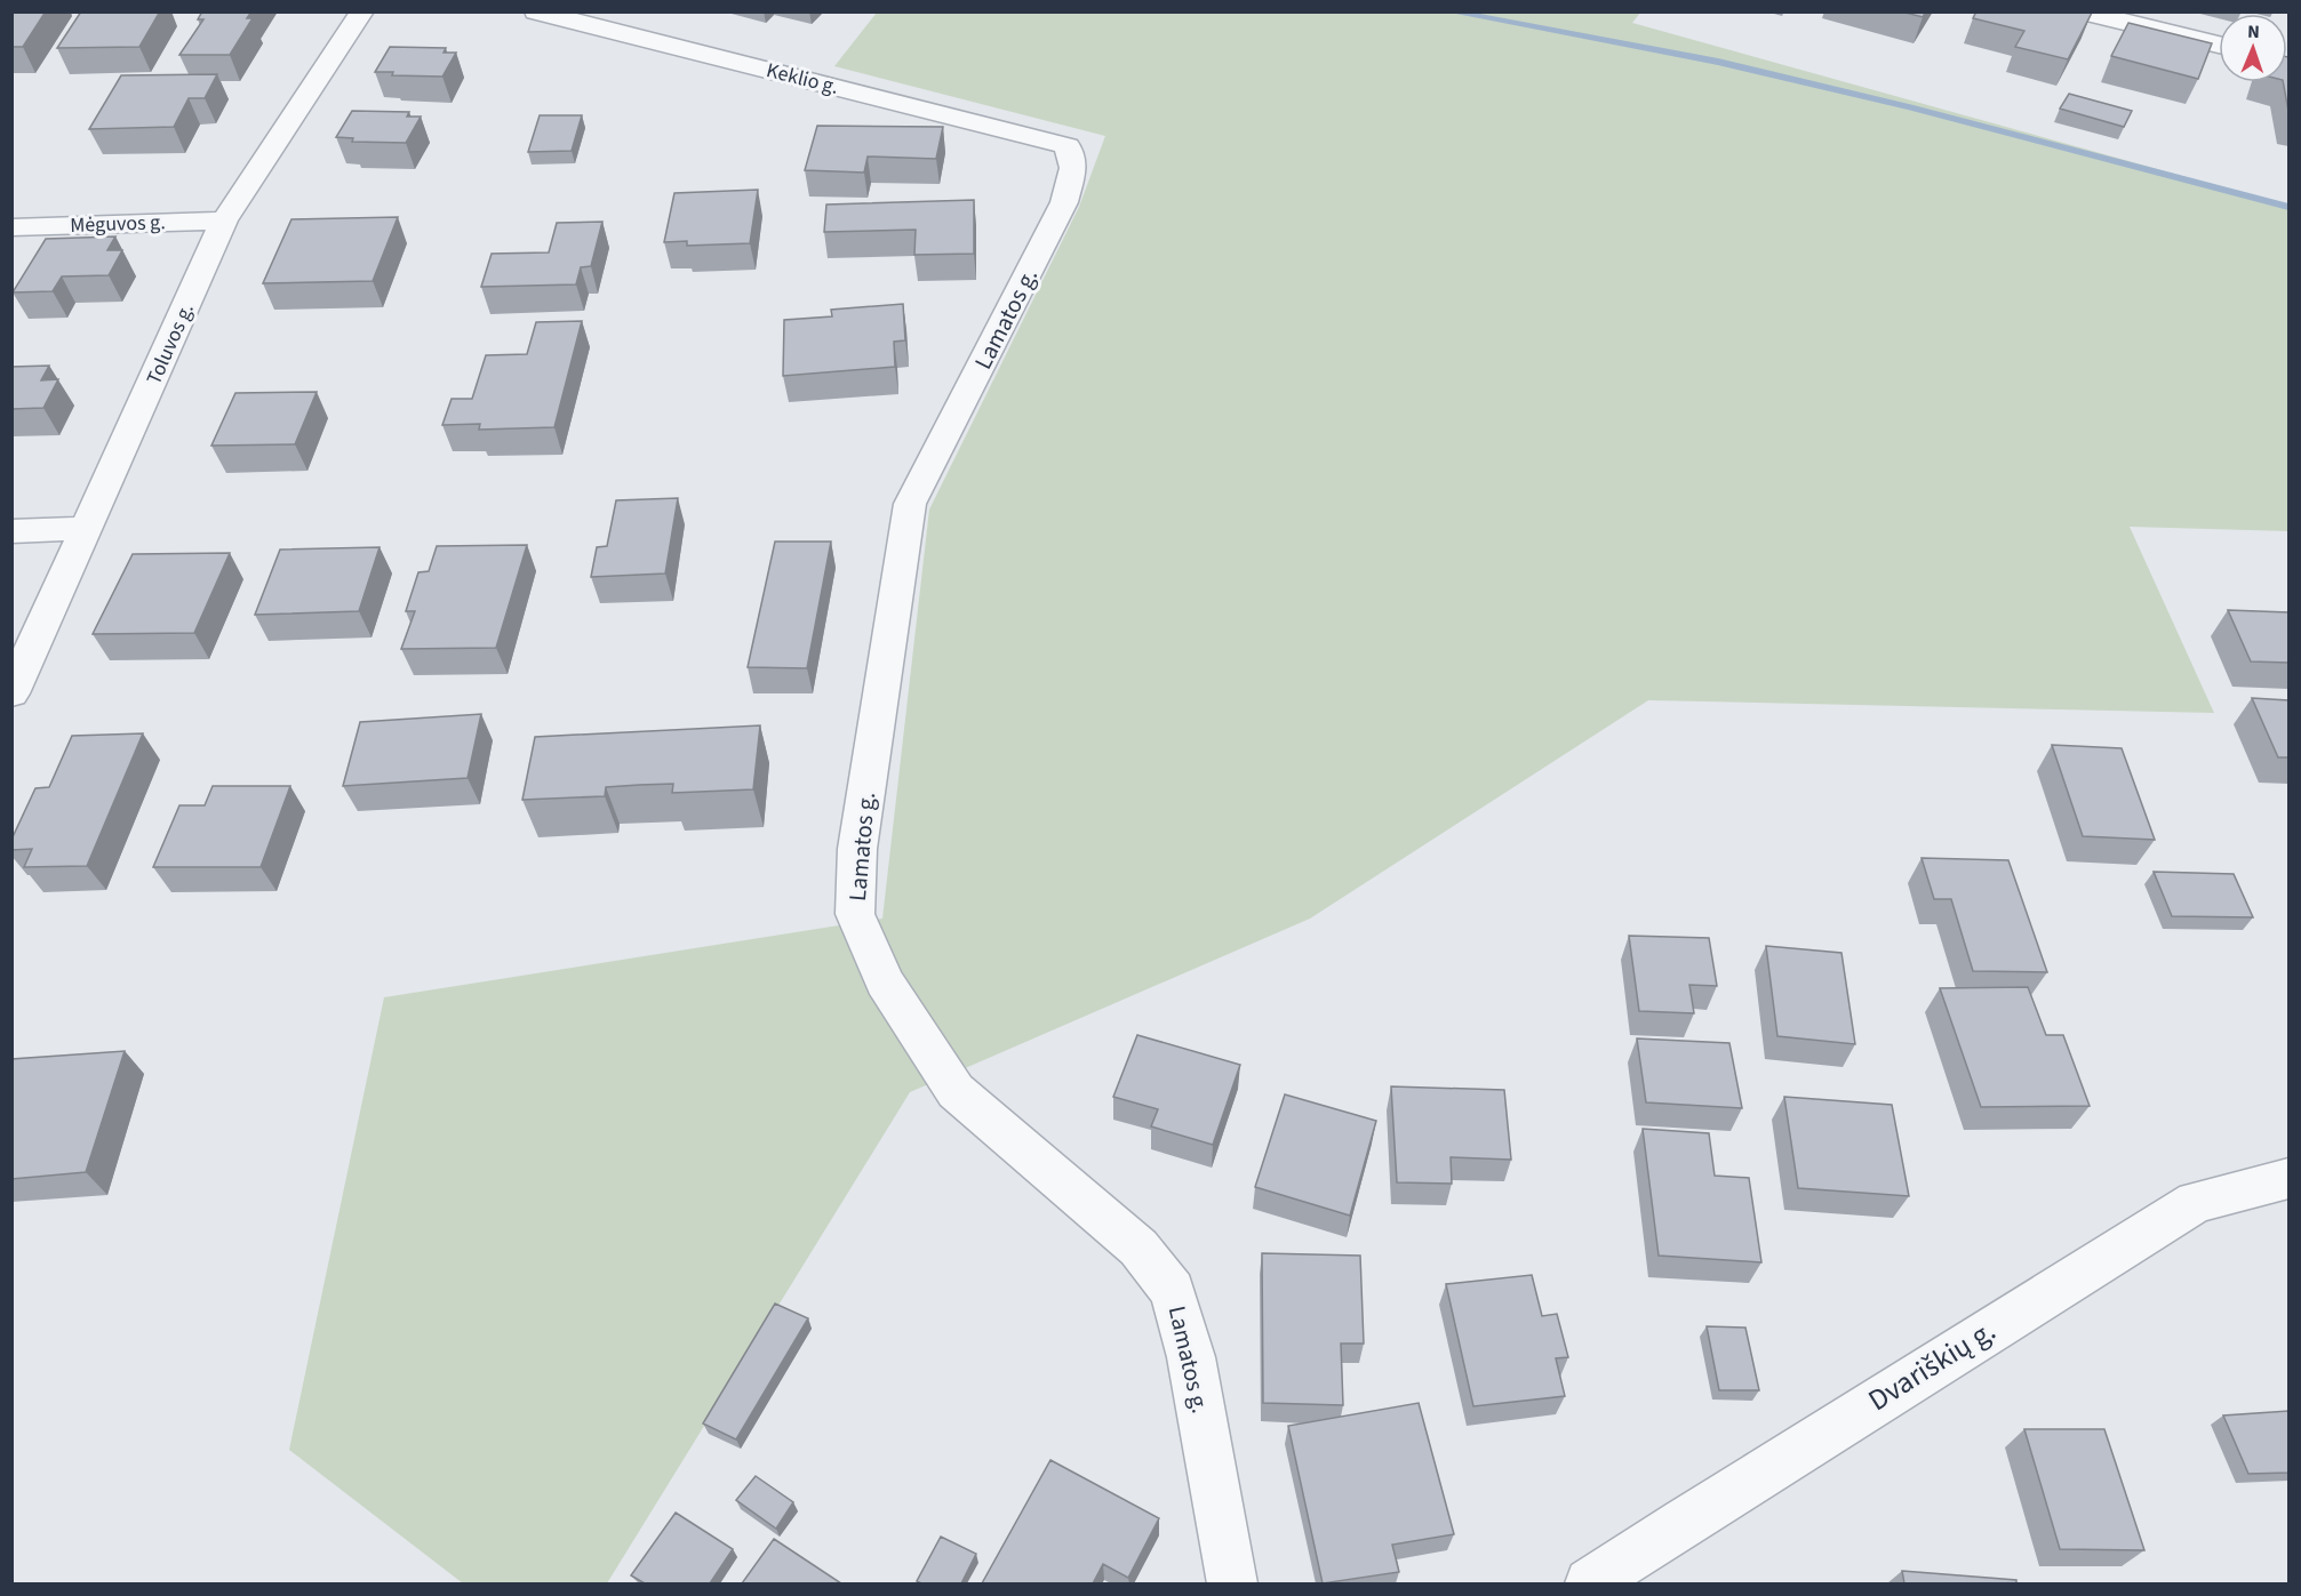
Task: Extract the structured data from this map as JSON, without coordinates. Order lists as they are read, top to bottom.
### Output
{
  "streets": {
    "street": [
      "Keklio g.",
      "Mėguvos g.",
      "Lamatos g.",
      "Toluvos g.",
      "Dvariškių g."
    ]
  },
  "crossings": [
    ["Keklio g.", "Lamatos g."],
    ["Mėguvos g.", "Toluvos g."]
  ],
  "north": "top"
}
